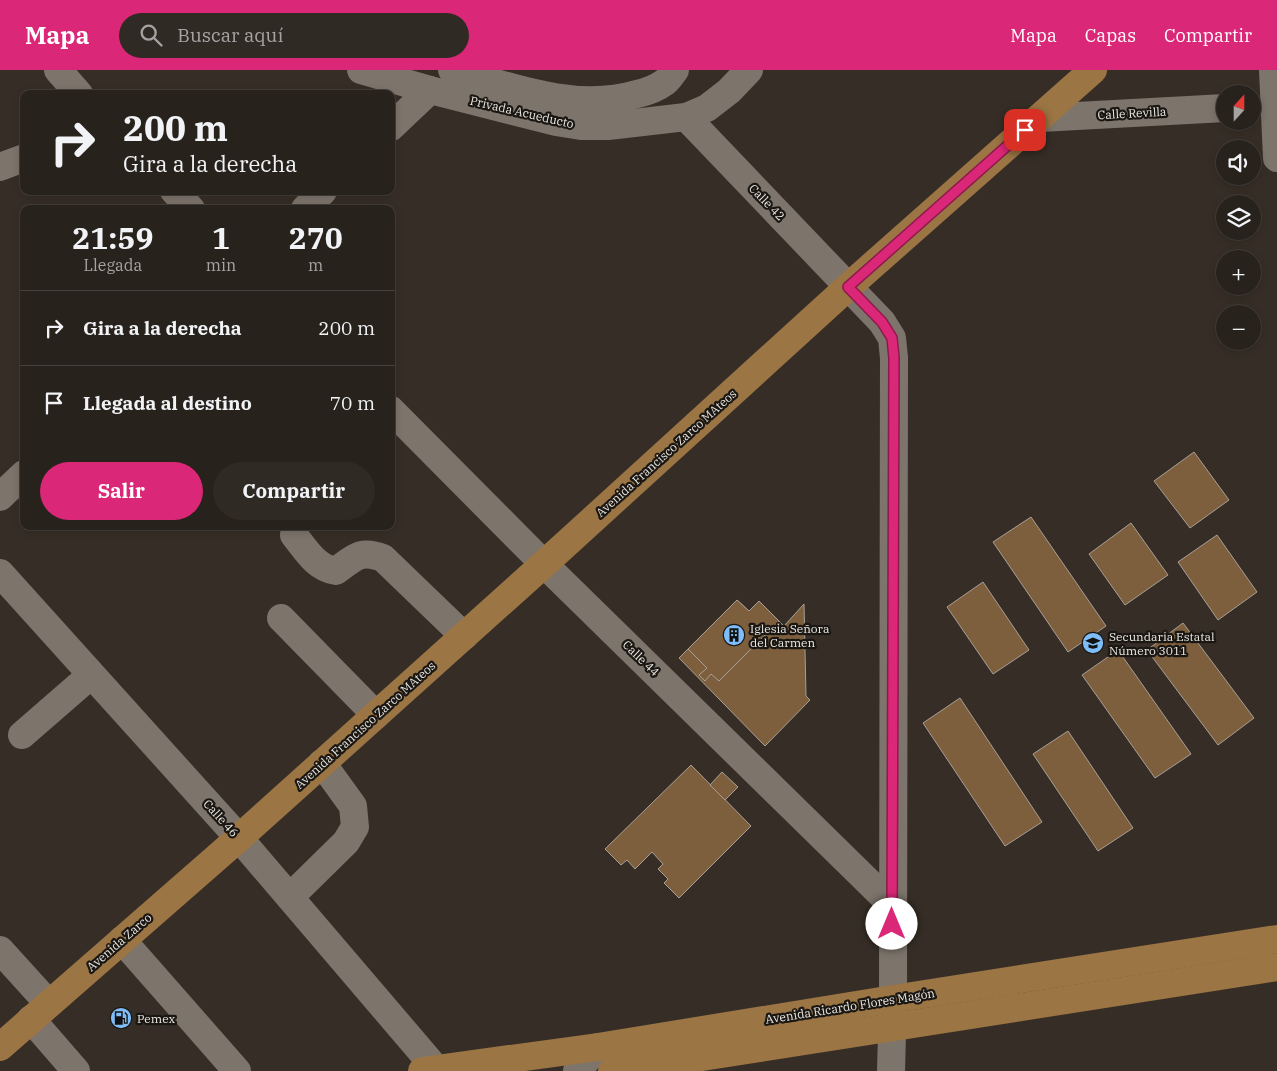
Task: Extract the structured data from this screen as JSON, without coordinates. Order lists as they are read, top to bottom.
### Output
{
  "streets": {
    "main road": ["Avenida Francisco Zarco MAteos", "Avenida Zarco", "Avenida Ricardo Flores Magón"],
    "street": [
      "Privada Acueducto",
      "Calle Revilla",
      "Calle 42",
      "Calle 44",
      "Calle 46"
    ]
  },
  "crossings": [
    ["Privada Acueducto", "Calle 42"],
    ["Calle Revilla", "Avenida Francisco Zarco MAteos"],
    ["Calle 42", "Avenida Francisco Zarco MAteos"],
    ["Calle 42", "Calle 44"],
    ["Calle 42", "Avenida Ricardo Flores Magón"],
    ["Avenida Francisco Zarco MAteos", "Calle 44"],
    ["Avenida Francisco Zarco MAteos", "Calle 46"],
    ["Avenida Francisco Zarco MAteos", "Avenida Zarco"],
    ["Calle 46", "Avenida Zarco"],
    ["Calle 46", "Avenida Ricardo Flores Magón"]
  ],
  "places": {
    "building": ["Iglesia Señora del Carmen"],
    "school or university": ["Secundaria Estatal Número 3011"],
    "fuel station": ["Pemex"]
  },
  "north": "top",
  "page": {
    "header": "Mapa",
    "search": "Buscar aquí",
    "nav": ["Mapa", "Capas", "Compartir"],
    "map_buttons": ["+", "−"],
    "turn": ["200 m", "Gira a la derecha"],
    "eta": [
      "21:59",
      "Llegada",
      "1",
      "min",
      "270",
      "m"
    ],
    "list": [
      {
        "name": "Gira a la derecha",
        "value": "200 m"
      },
      {
        "name": "Llegada al destino",
        "value": "70 m"
      }
    ],
    "buttons": ["Salir", "Compartir"]
  }
}
